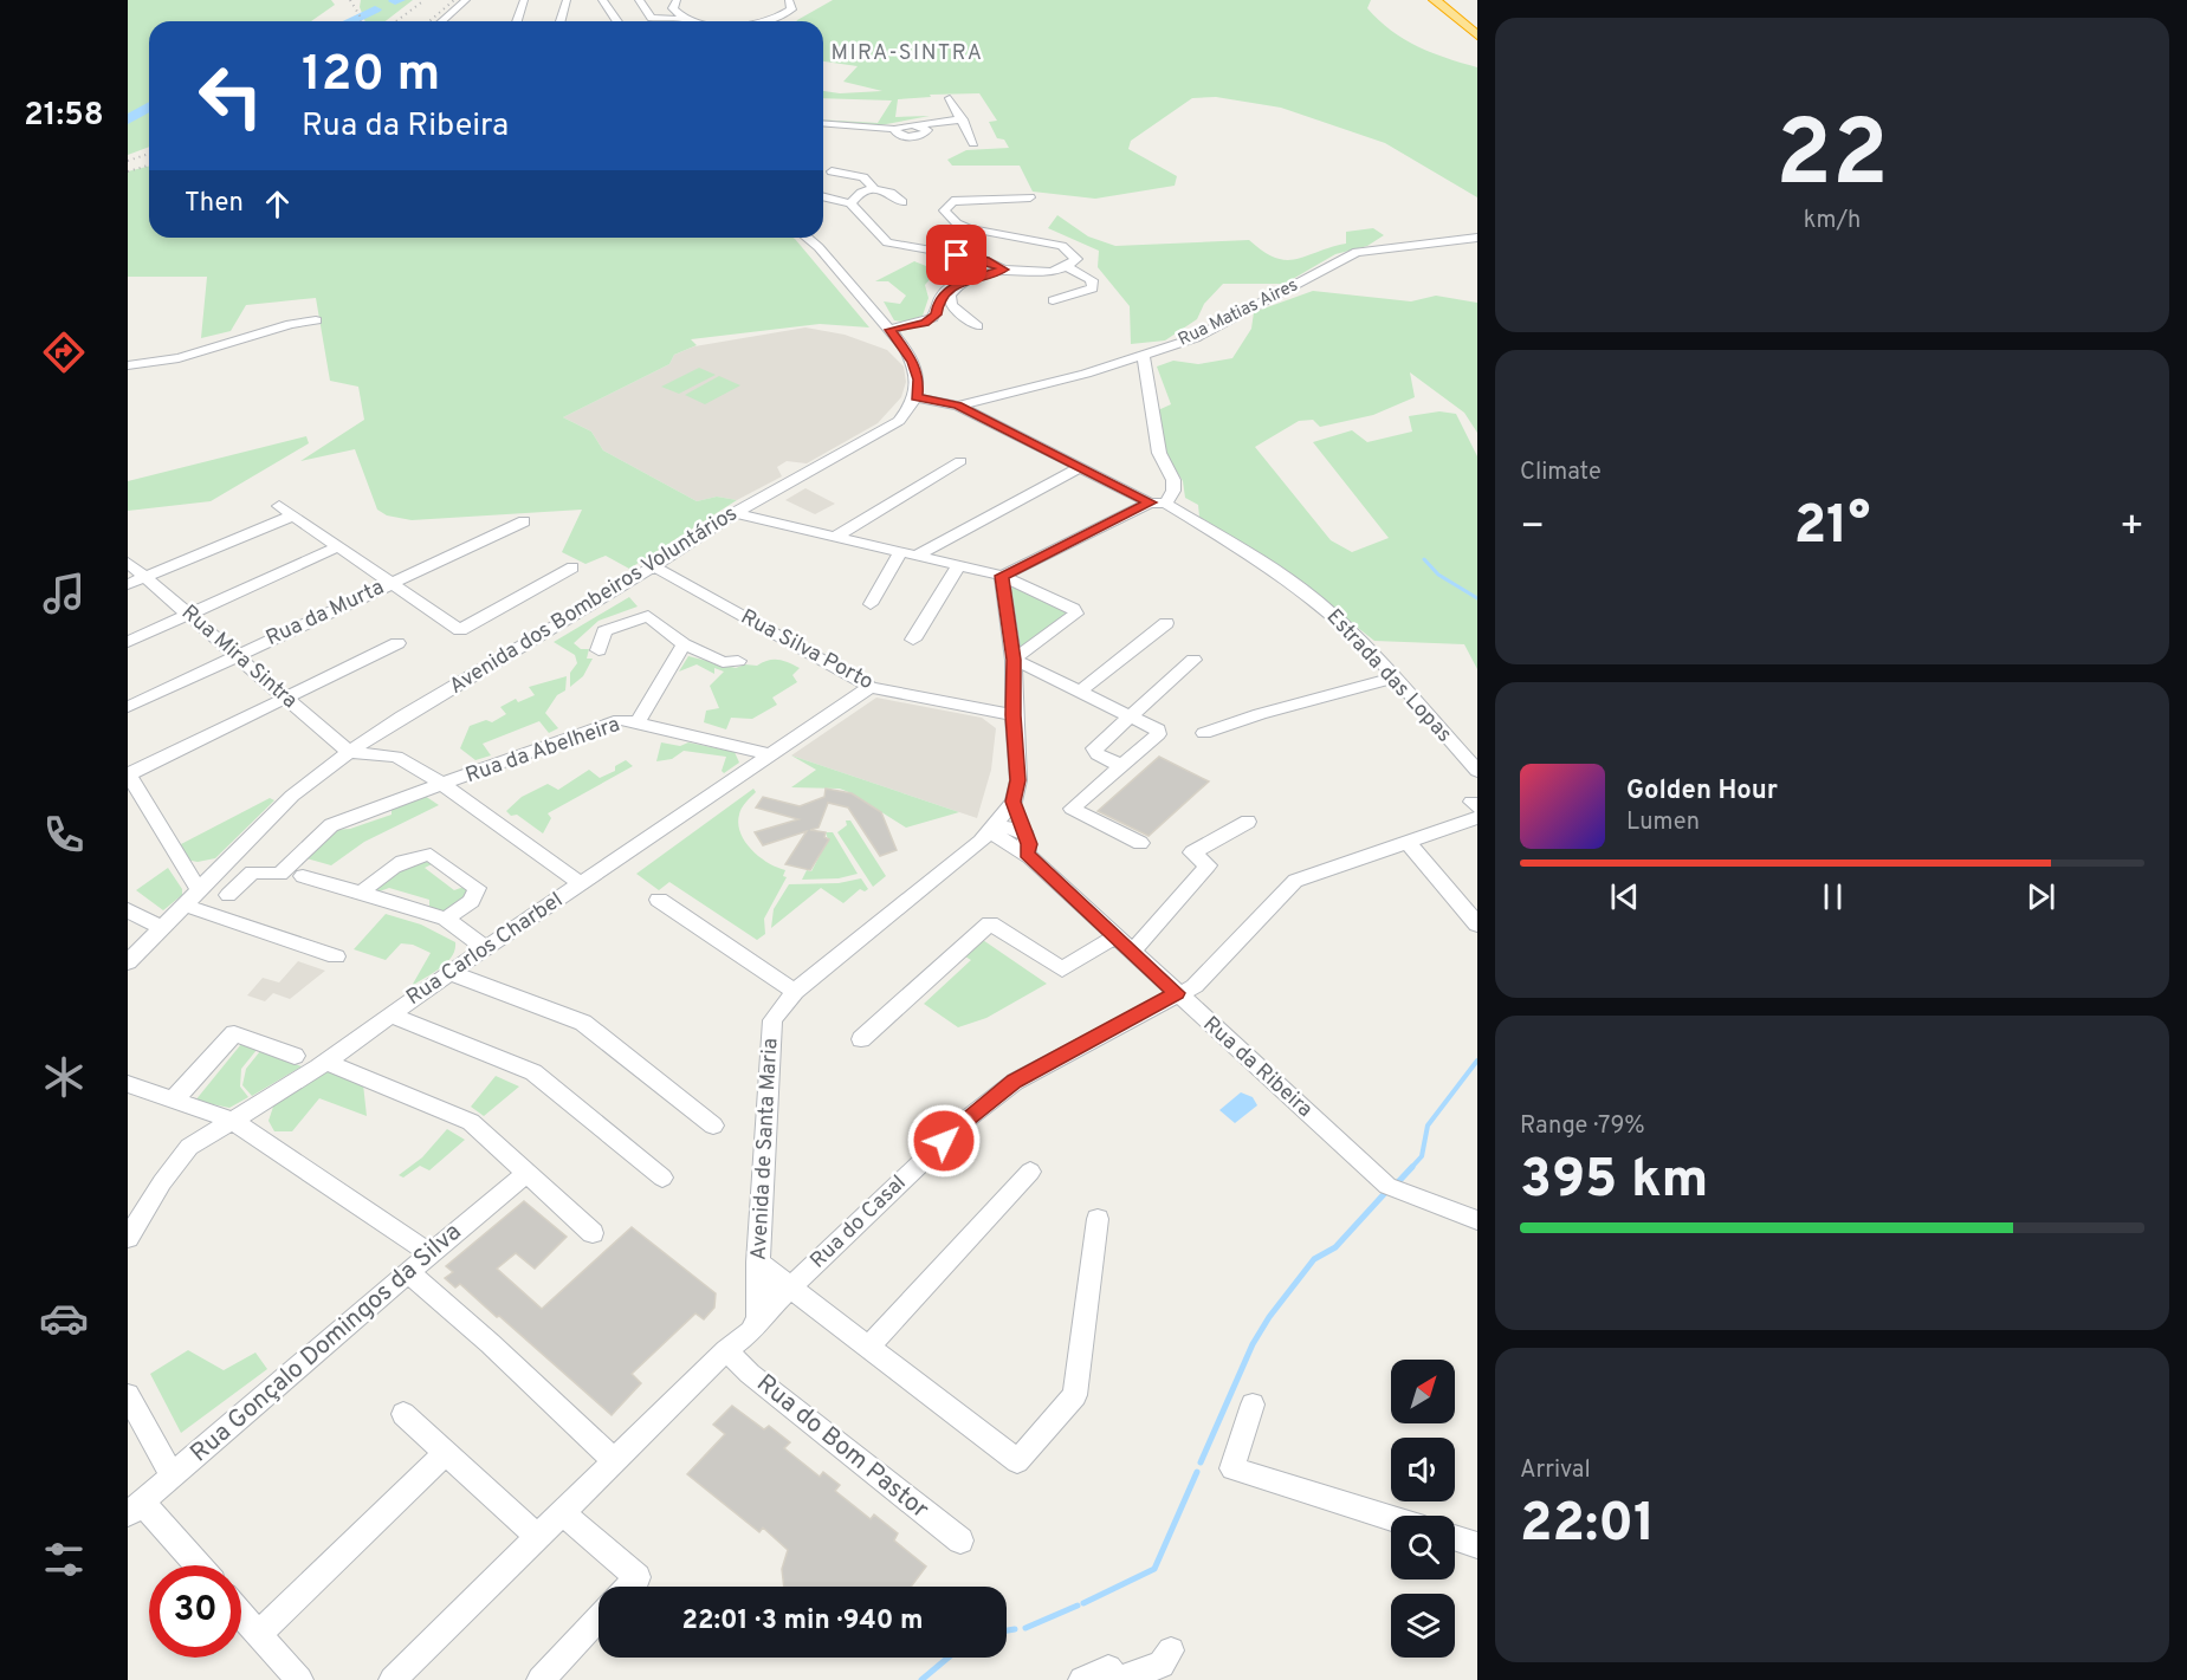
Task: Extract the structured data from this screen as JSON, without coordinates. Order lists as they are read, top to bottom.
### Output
{
  "streets": {
    "street": [
      "Rua Matias Aires",
      "Avenida dos Bombeiros Voluntários",
      "Rua da Murta",
      "Rua Silva Porto",
      "Rua Mira Sintra",
      "Estrada das Lopas",
      "Rua da Abelheira",
      "Rua Carlos Charbel",
      "Rua da Ribeira",
      "Avenida de Santa Maria",
      "Rua do Casal",
      "Rua Gonçalo Domingos da Silva",
      "Rua do Bom Pastor"
    ]
  },
  "crossings": [
    ["Rua Matias Aires", "Estrada das Lopas"],
    ["Avenida dos Bombeiros Voluntários", "Rua Silva Porto"],
    ["Avenida dos Bombeiros Voluntários", "Rua Mira Sintra"],
    ["Rua da Murta", "Rua Mira Sintra"],
    ["Rua Silva Porto", "Rua Carlos Charbel"],
    ["Rua da Ribeira", "Avenida de Santa Maria"],
    ["Rua da Ribeira", "Rua do Casal"],
    ["Avenida de Santa Maria", "Rua do Casal"]
  ],
  "districts": ["MIRA-SINTRA"],
  "north": "top right",
  "page": {
    "tabs": "21:58",
    "tile": [
      ["22", "km/h"],
      "Climate",
      ["Range · 79%", "395 km"],
      ["Arrival", "22:01"]
    ],
    "turn": ["120 m", "Rua da Ribeira"],
    "then": "Then",
    "heat": ["−", "21°", "+"],
    "song": ["Golden Hour", "Lumen"],
    "limit": "30",
    "trip": "22:01 · 3 min · 940 m"
  }
}
